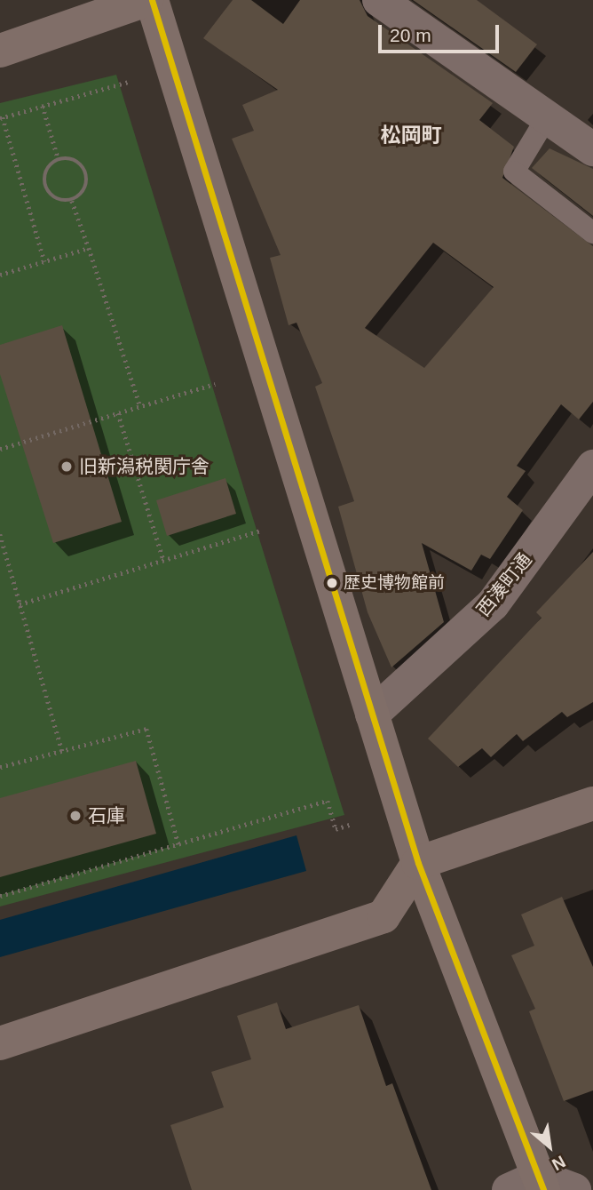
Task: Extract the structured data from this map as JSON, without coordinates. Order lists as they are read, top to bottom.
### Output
{
  "streets": {
    "street": ["西湊町通"]
  },
  "districts": ["松岡町"],
  "places": ["旧新潟税関庁舎", "歴史博物館前", "石庫"],
  "scale_bar": "20 m",
  "north": "bottom right"
}
